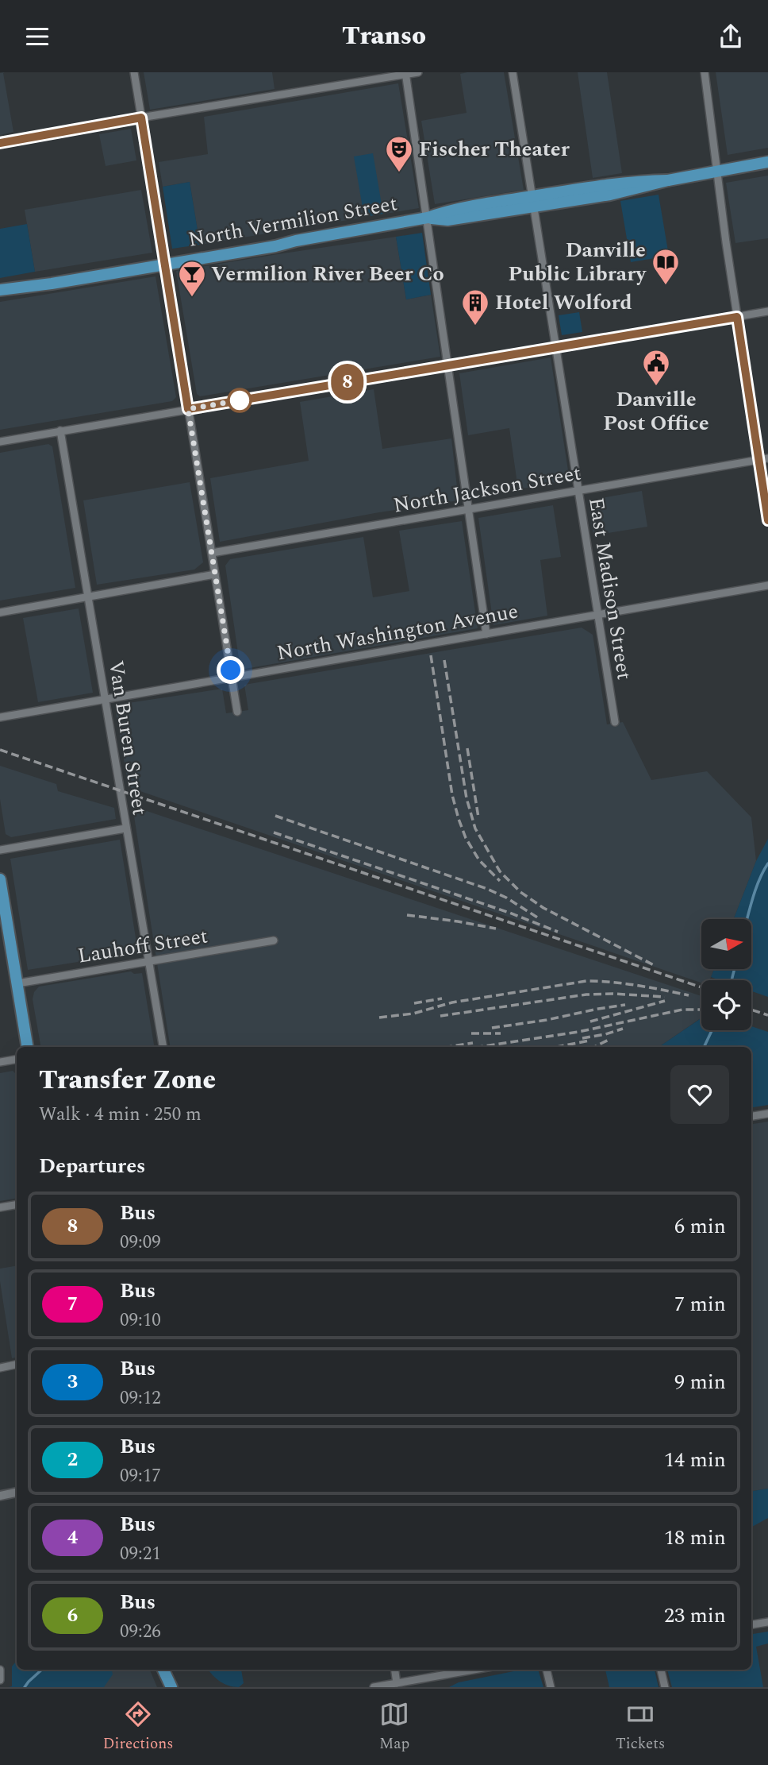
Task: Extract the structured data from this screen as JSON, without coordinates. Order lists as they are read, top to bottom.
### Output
{
  "streets": {
    "main road": ["North Vermilion Street"],
    "street": [
      "North Jackson Street",
      "East Madison Street",
      "North Washington Avenue",
      "Van Buren Street",
      "Lauhoff Street"
    ]
  },
  "crossings": [
    ["North Vermilion Street", "East Madison Street"],
    ["North Jackson Street", "East Madison Street"],
    ["East Madison Street", "North Washington Avenue"],
    ["North Washington Avenue", "Van Buren Street"],
    ["Van Buren Street", "Lauhoff Street"]
  ],
  "places": {
    "theatre": ["Fischer Theater"],
    "library": ["Danville Public Library"],
    "bar": ["Vermilion River Beer Co"],
    "building": ["Hotel Wolford"],
    "public building": ["Danville Post Office"]
  },
  "lines": ["bus line 8"],
  "north": "right",
  "page": {
    "header": "Transo",
    "on_map": "8",
    "heading": [
      ["Transfer Zone", "Walk · 4 min · 250 m"],
      "Departures"
    ],
    "list": [
      {
        "mark": "8",
        "name": "Bus",
        "note": "09:09",
        "value": "6 min"
      },
      {
        "mark": "7",
        "name": "Bus",
        "note": "09:10",
        "value": "7 min"
      },
      {
        "mark": "3",
        "name": "Bus",
        "note": "09:12",
        "value": "9 min"
      },
      {
        "mark": "2",
        "name": "Bus",
        "note": "09:17",
        "value": "14 min"
      },
      {
        "mark": "4",
        "name": "Bus",
        "note": "09:21",
        "value": "18 min"
      },
      {
        "mark": "6",
        "name": "Bus",
        "note": "09:26",
        "value": "23 min"
      }
    ],
    "tabs": ["Directions", "Map", "Tickets"]
  }
}
